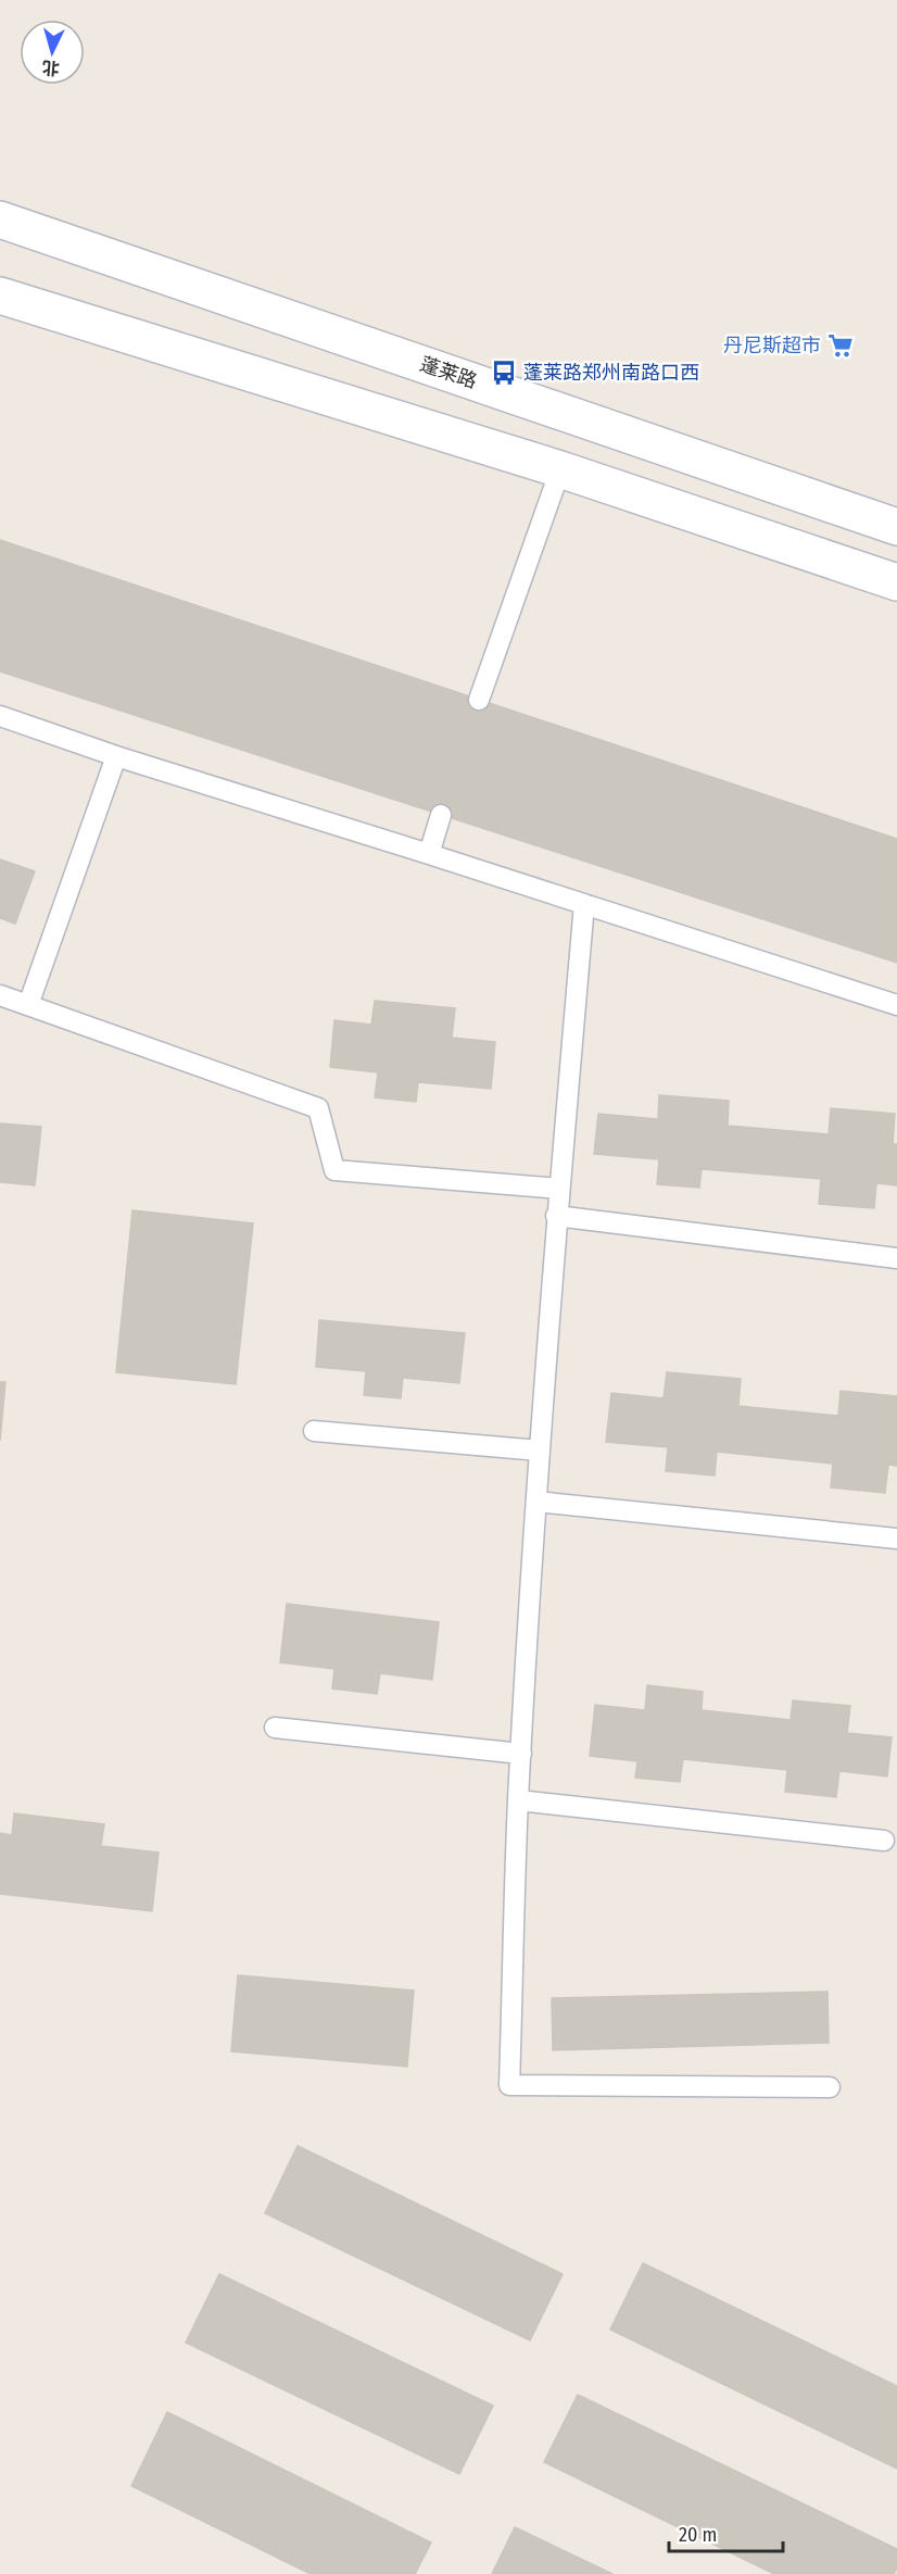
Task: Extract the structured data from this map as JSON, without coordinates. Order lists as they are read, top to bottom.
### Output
{
  "streets": {
    "main road": ["蓬莱路"]
  },
  "places": {
    "supermarket": ["丹尼斯超市"],
    "bus stop": ["蓬莱路郑州南路口西"]
  },
  "scale_bar": "20 m",
  "north": "bottom"
}
